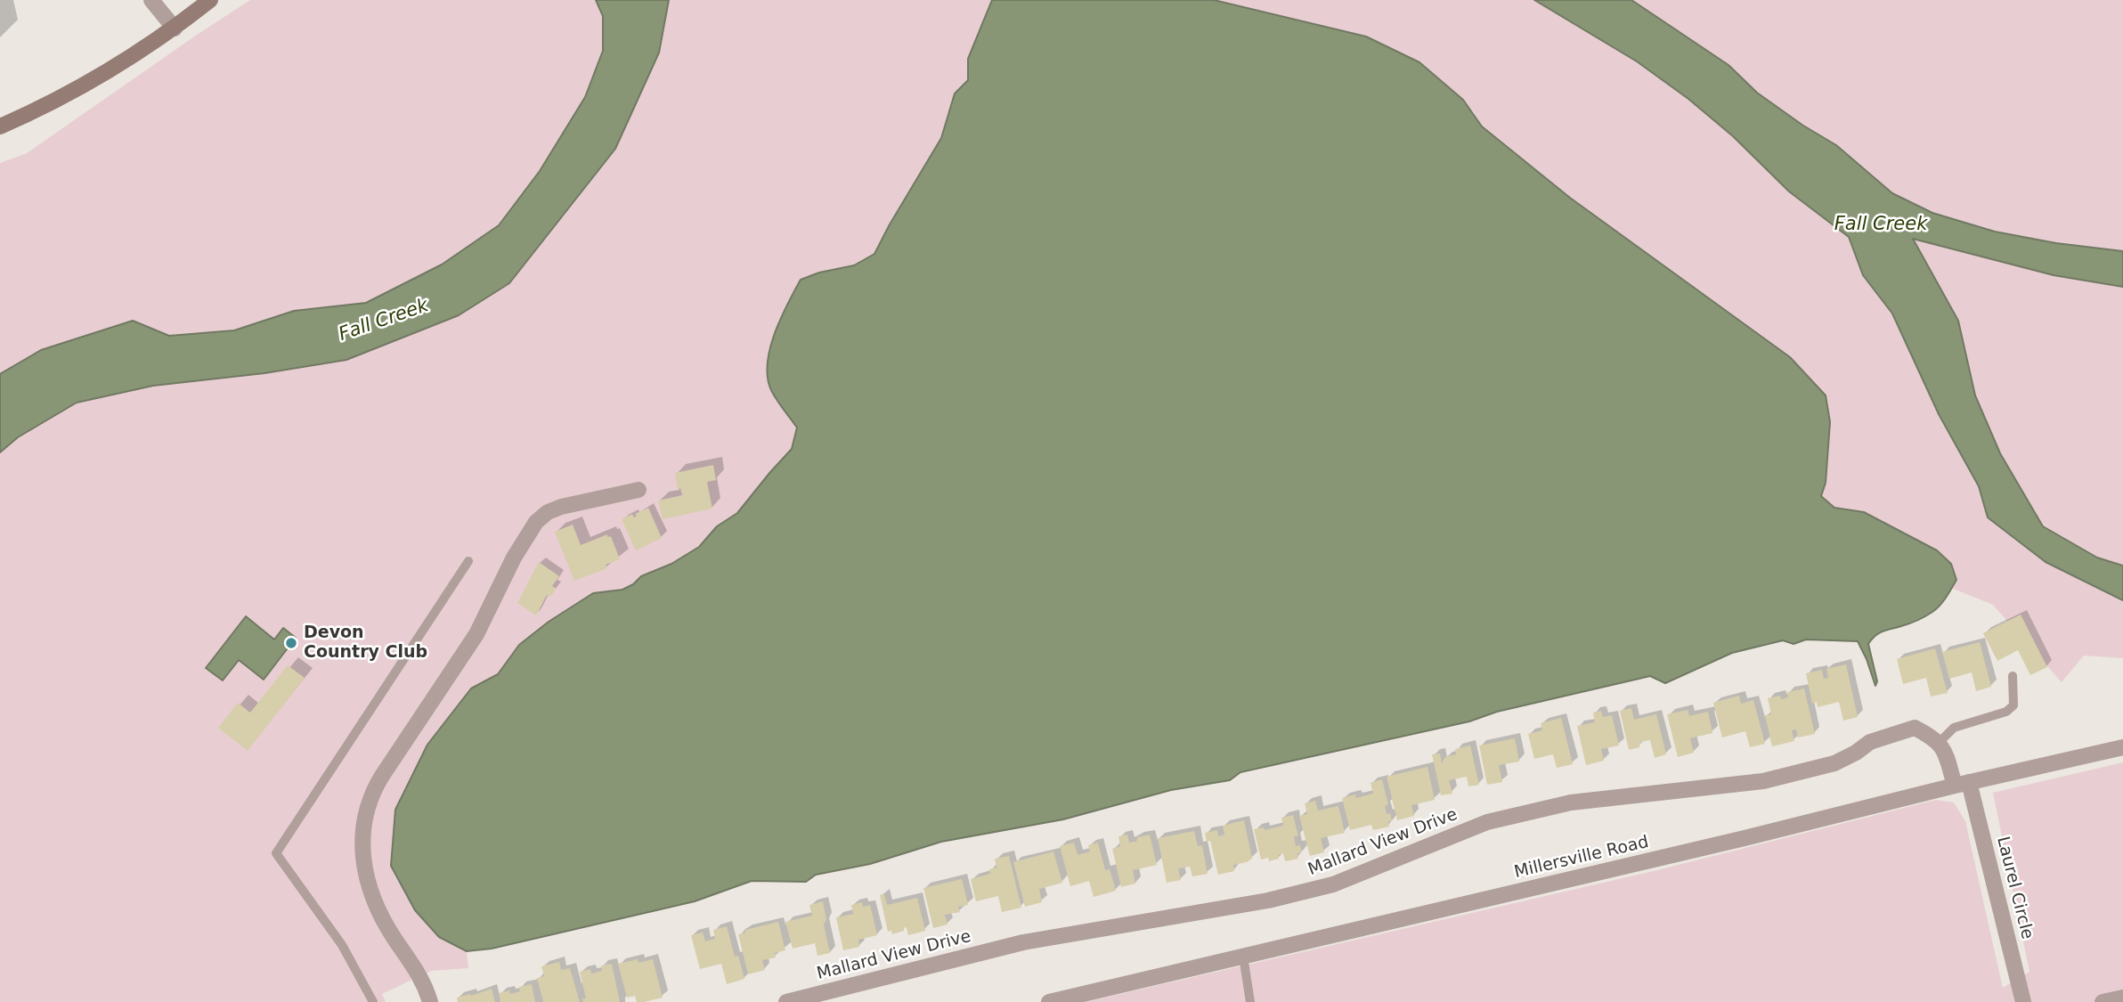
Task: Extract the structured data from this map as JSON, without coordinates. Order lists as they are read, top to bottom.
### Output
{
  "streets": {
    "street": ["Mallard View Drive", "Millersville Road", "Laurel Circle"]
  },
  "crossings": [
    ["Millersville Road", "Laurel Circle"]
  ],
  "water": ["Fall Creek"],
  "places": ["Devon Country Club"]
}
